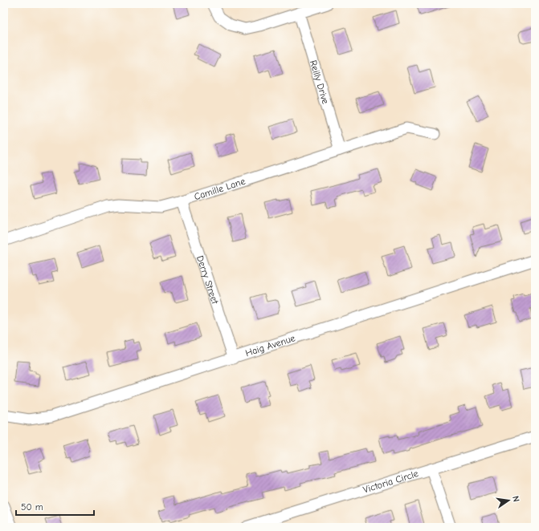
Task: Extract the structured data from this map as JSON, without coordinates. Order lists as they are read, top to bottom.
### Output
{
  "streets": {
    "street": [
      "Reilly Drive",
      "Camille Lane",
      "Derry Street",
      "Haig Avenue",
      "Victoria Circle"
    ]
  },
  "crossings": [
    ["Reilly Drive", "Camille Lane"],
    ["Camille Lane", "Derry Street"],
    ["Derry Street", "Haig Avenue"]
  ],
  "scale_bar": "50 m",
  "north": "right"
}
